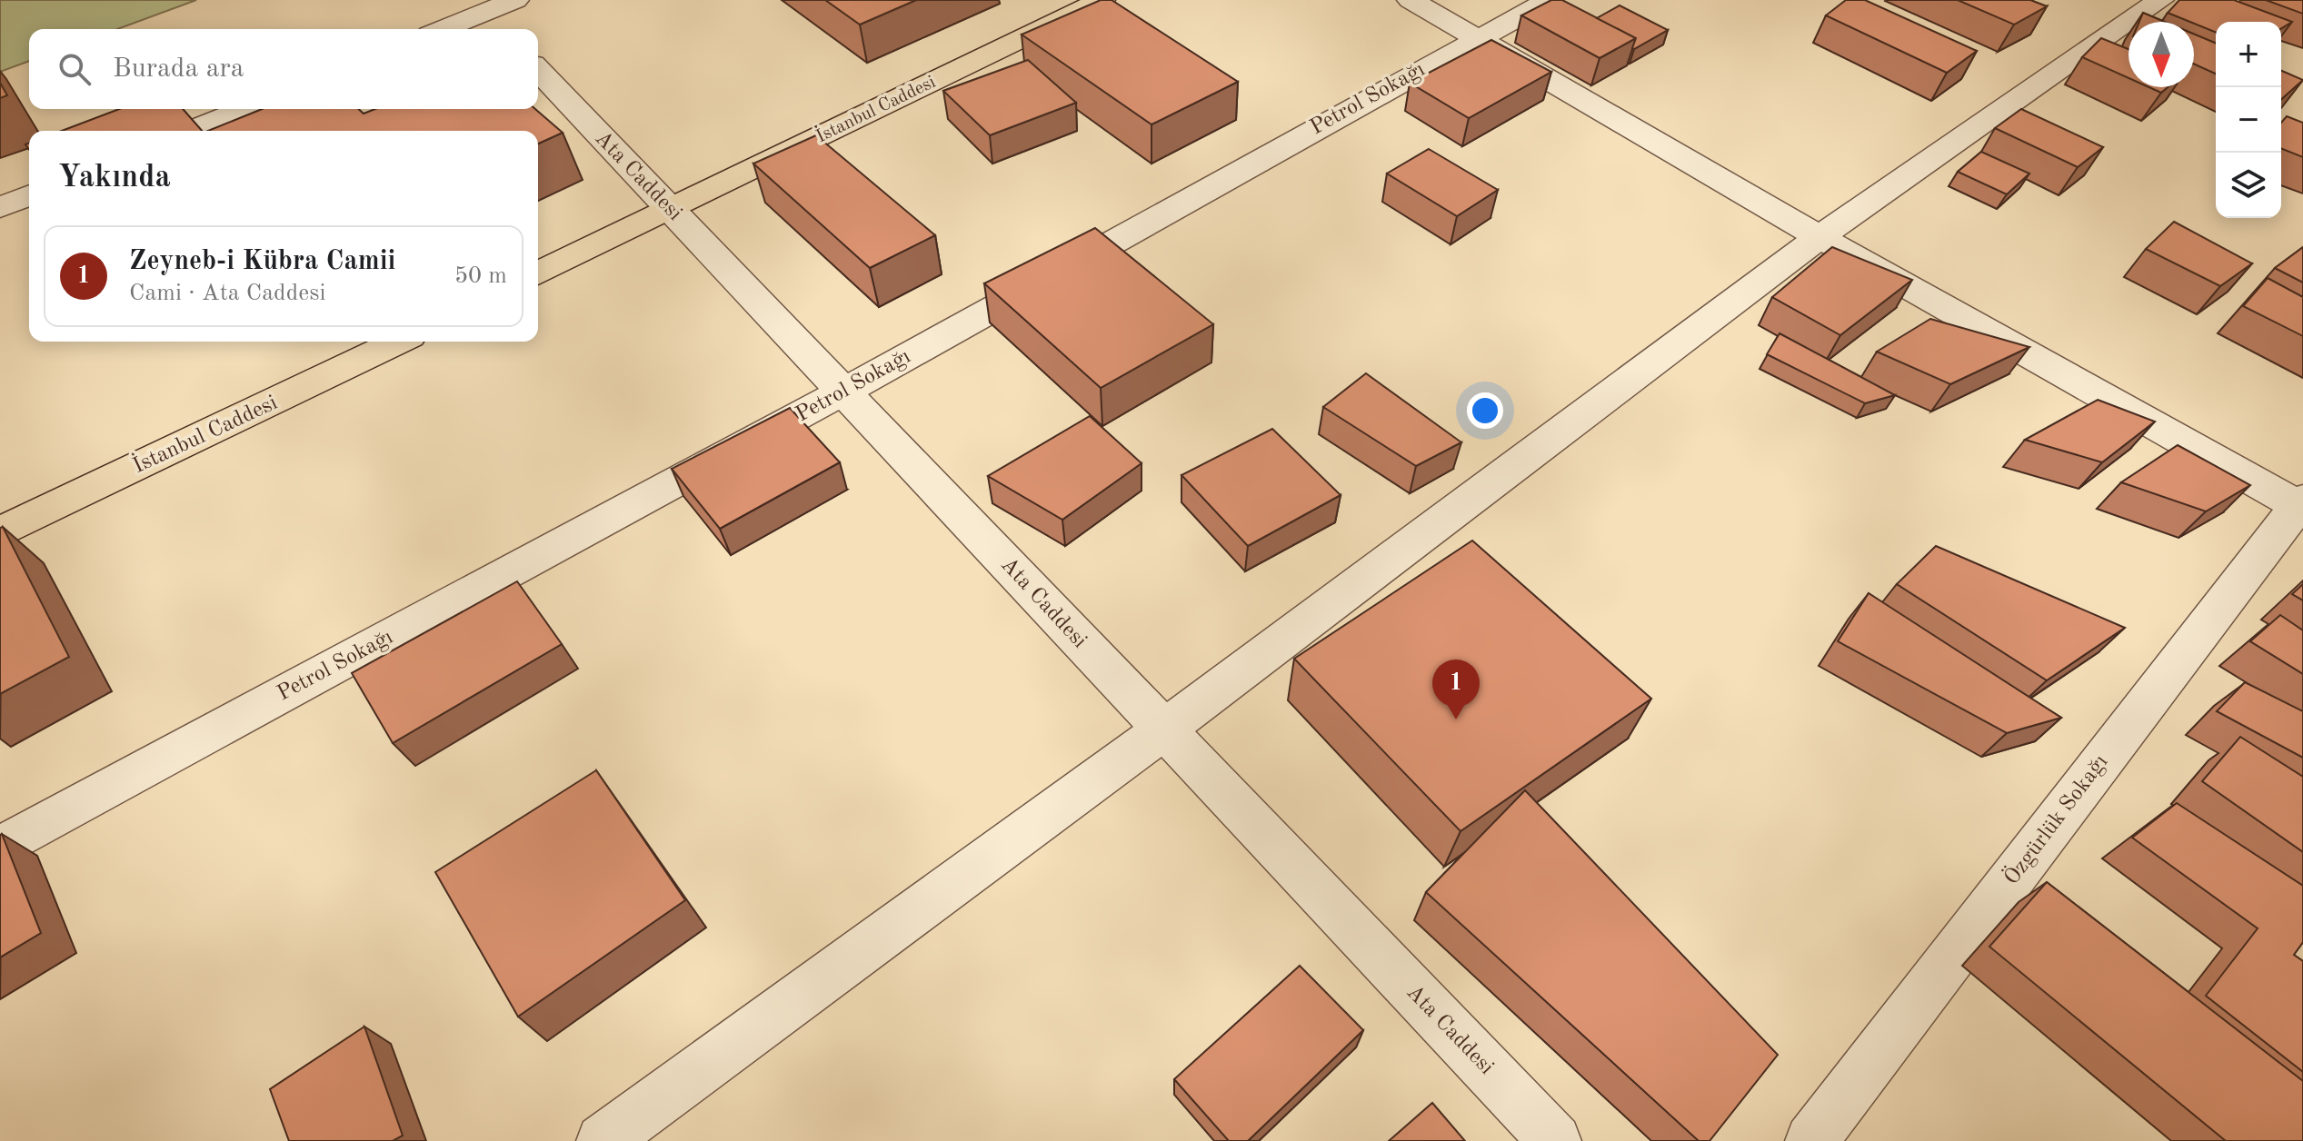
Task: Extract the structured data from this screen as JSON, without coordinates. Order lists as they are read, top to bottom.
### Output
{
  "streets": {
    "main road": ["İstanbul Caddesi"],
    "street": ["Petrol Sokağı", "Ata Caddesi", "Özgürlük Sokağı"]
  },
  "crossings": [
    ["Petrol Sokağı", "Ata Caddesi"],
    ["İstanbul Caddesi", "Ata Caddesi"]
  ],
  "north": "bottom",
  "page": {
    "map_buttons": ["+", "−"],
    "search": "Burada ara",
    "heading": "Yakında",
    "list": [
      {
        "mark": "1",
        "name": "Zeyneb-i Kübra Camii",
        "note": "Cami · Ata Caddesi",
        "value": "50 m"
      }
    ],
    "pins": "1"
  }
}
